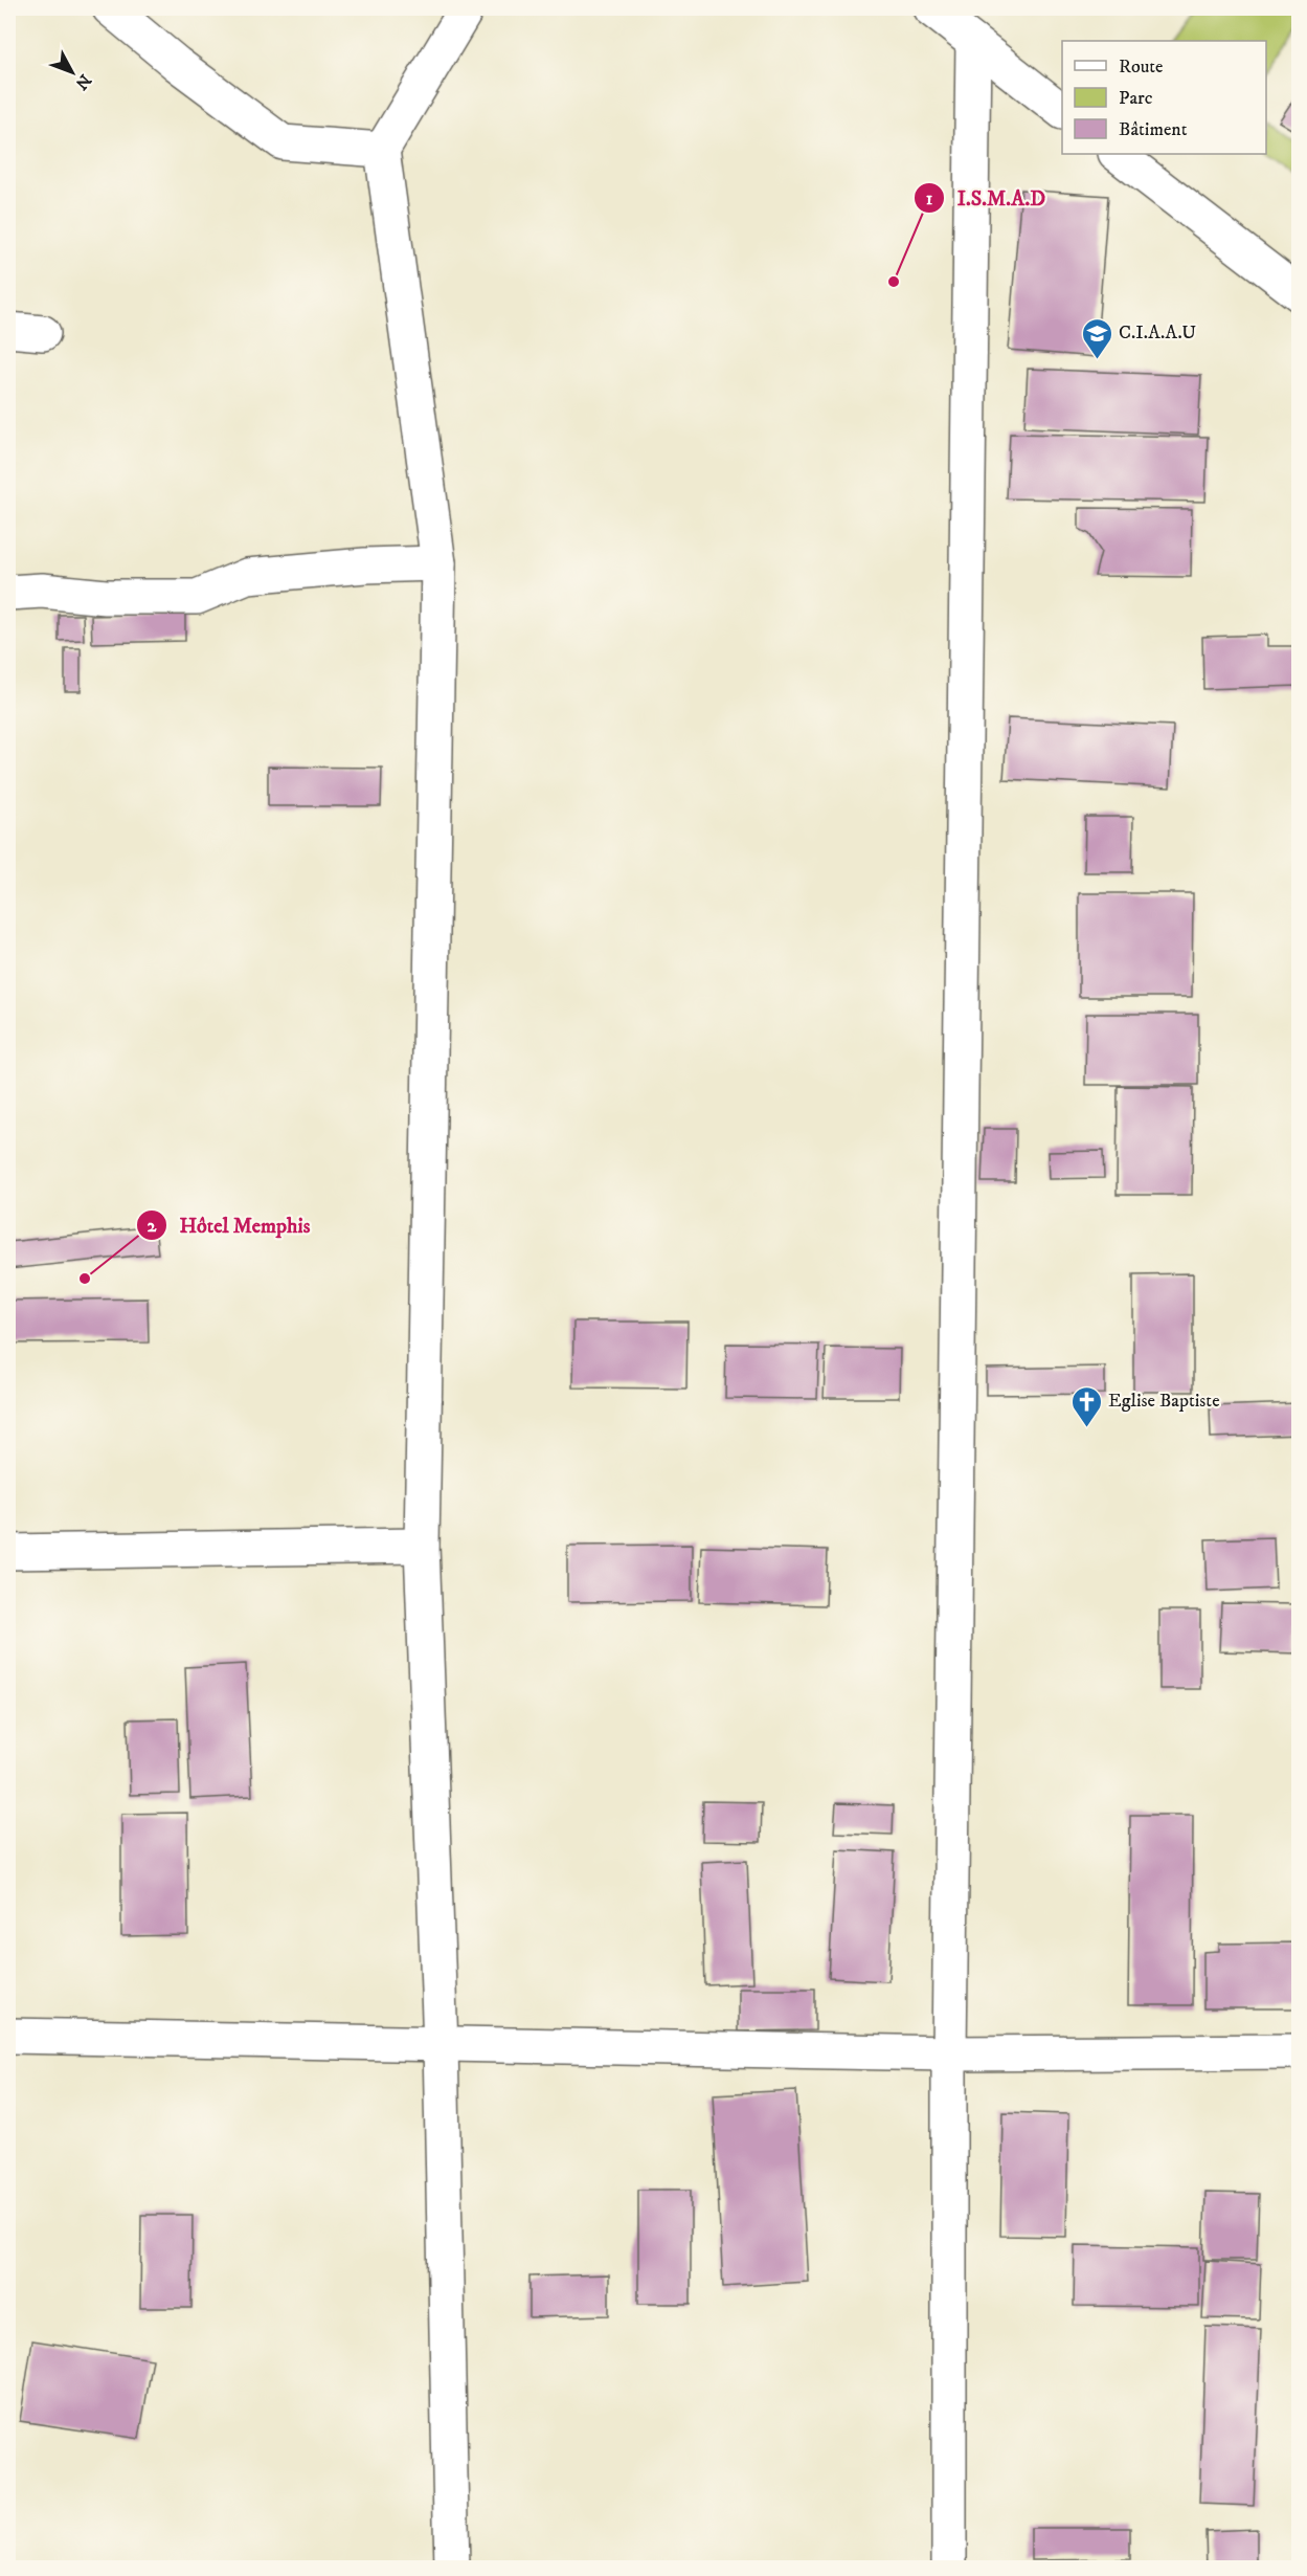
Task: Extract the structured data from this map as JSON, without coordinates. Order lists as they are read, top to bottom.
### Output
{
  "places": {
    "other": ["I.S.M.A.D", "Hôtel Memphis"],
    "school or university": ["C.I.A.A.U"],
    "church": ["Eglise Baptiste"]
  },
  "legend": ["Route", "Parc", "Bâtiment"],
  "north": "bottom right"
}
